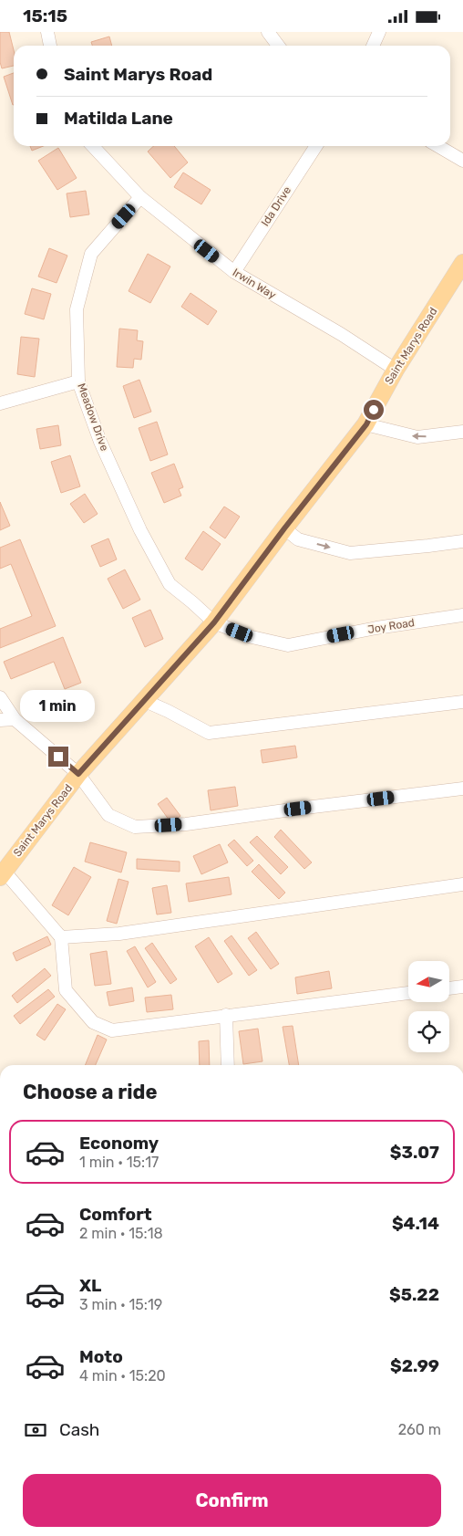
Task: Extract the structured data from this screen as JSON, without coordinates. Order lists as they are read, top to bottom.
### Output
{
  "streets": {
    "main road": ["Saint Marys Road"],
    "street": [
      "Ida Drive",
      "Irwin Way",
      "Meadow Drive",
      "Joy Road"
    ]
  },
  "crossings": [
    ["Ida Drive", "Irwin Way"],
    ["Irwin Way", "Saint Marys Road"],
    ["Irwin Way", "Meadow Drive"],
    ["Saint Marys Road", "Meadow Drive"],
    ["Saint Marys Road", "Joy Road"],
    ["Meadow Drive", "Joy Road"]
  ],
  "north": "left",
  "page": {
    "status": "15:15",
    "banner": ["Saint Marys Road", "Matilda Lane"],
    "bubble": "1 min",
    "heading": "Choose a ride",
    "list": [
      {
        "name": "Economy",
        "note": "1 min · 15:17",
        "value": "$3.07"
      },
      {
        "name": "Comfort",
        "note": "2 min · 15:18",
        "value": "$4.14"
      },
      {
        "name": "XL",
        "note": "3 min · 15:19",
        "value": "$5.22"
      },
      {
        "name": "Moto",
        "note": "4 min · 15:20",
        "value": "$2.99"
      }
    ],
    "pay": ["Cash", "260 m"],
    "buttons": "Confirm"
  }
}
